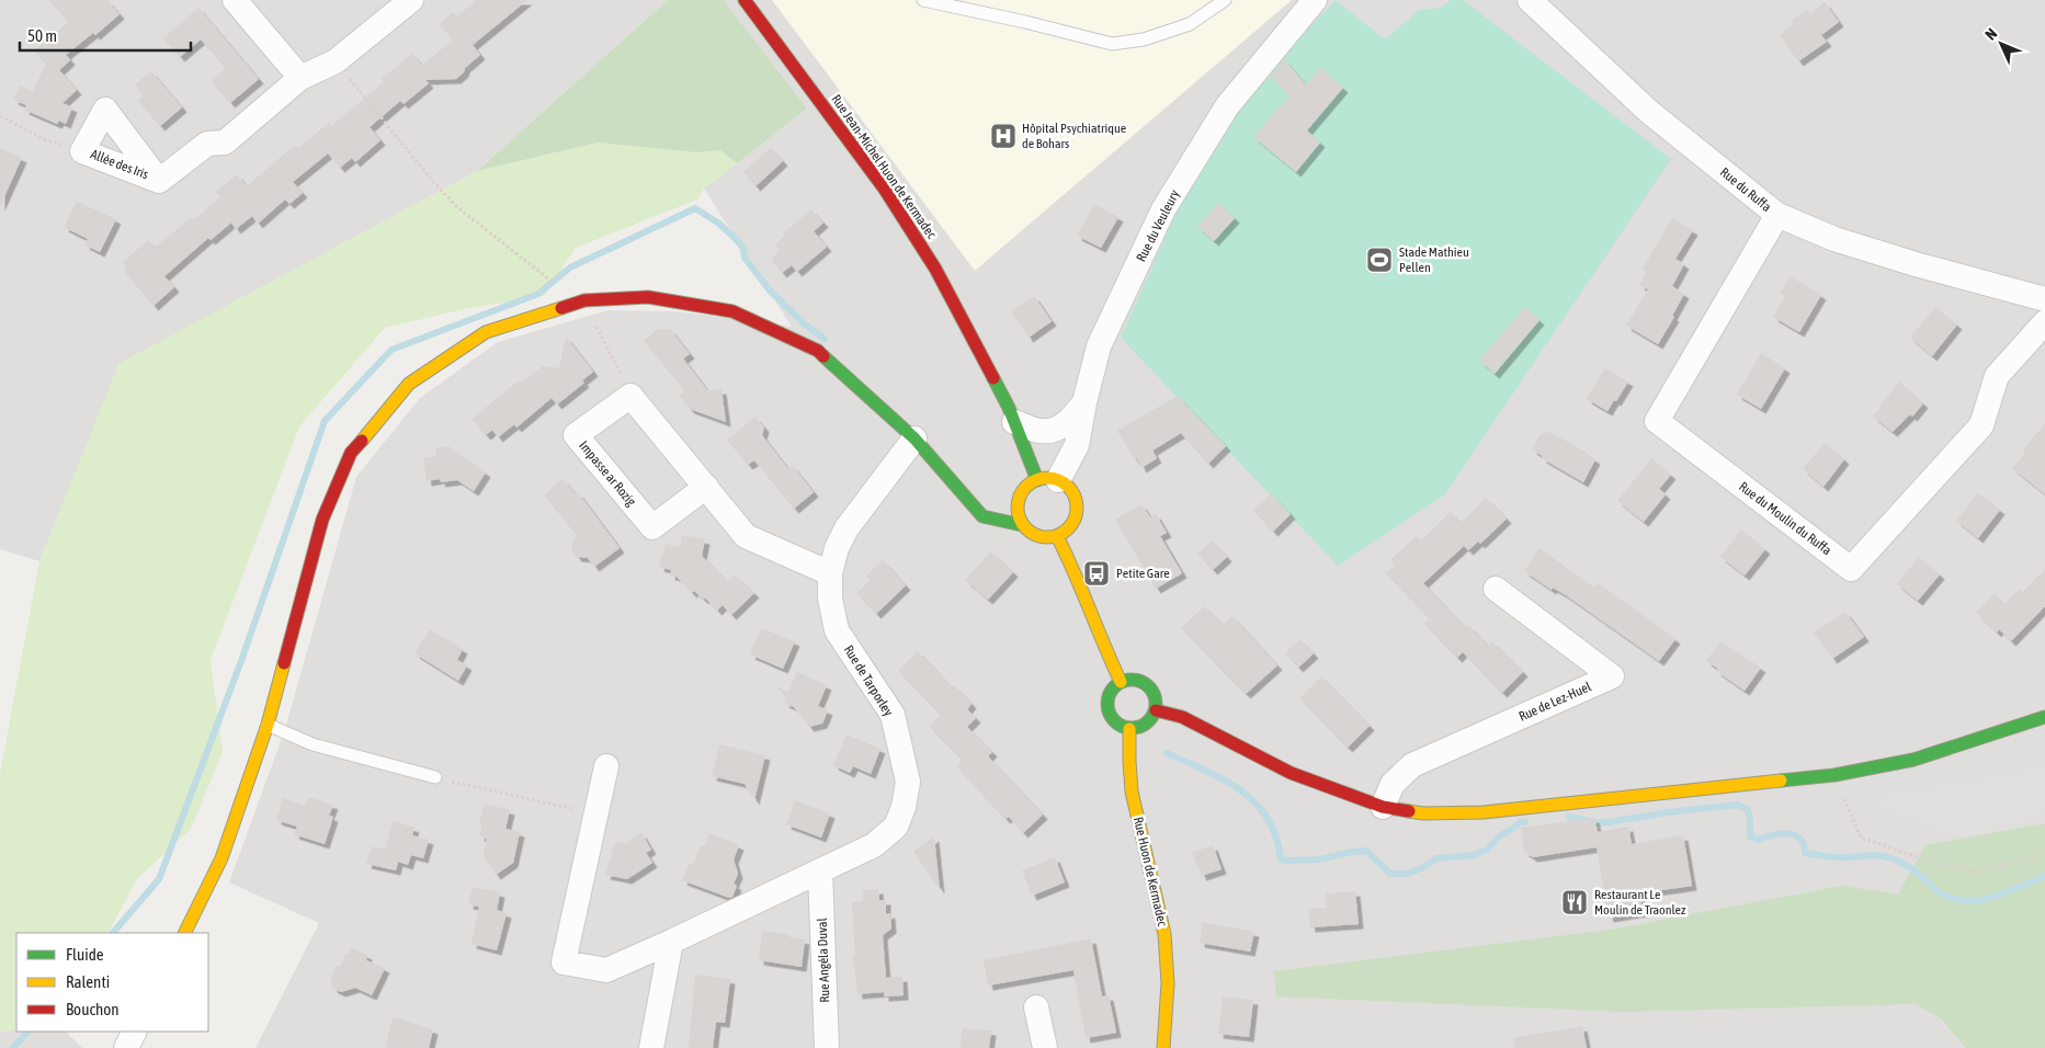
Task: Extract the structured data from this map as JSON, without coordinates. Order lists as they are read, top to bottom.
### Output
{
  "streets": {
    "street": [
      "Allée des Iris",
      "Rue Jean-Michel Huon de Kermadec",
      "Rue du Ruffa",
      "Rue du Veuleury",
      "Impasse ar Rozig",
      "Rue du Moulin du Ruffa",
      "Rue de Tarporley",
      "Rue de Lez-Huel",
      "Rue Huon de Kermadec",
      "Rue Angéla Duval"
    ]
  },
  "crossings": [
    ["Rue Jean-Michel Huon de Kermadec", "Rue du Veuleury"],
    ["Rue du Ruffa", "Rue du Moulin du Ruffa"],
    ["Rue de Tarporley", "Rue Angéla Duval"]
  ],
  "places": {
    "hospital": ["Hôpital Psychiatrique de Bohars"],
    "sports": ["Stade Mathieu Pellen"],
    "bus stop": ["Petite Gare"],
    "restaurant": ["Restaurant Le Moulin de Traonlez"]
  },
  "legend": ["Fluide", "Ralenti", "Bouchon"],
  "scale_bar": "50 m",
  "north": "top left"
}
